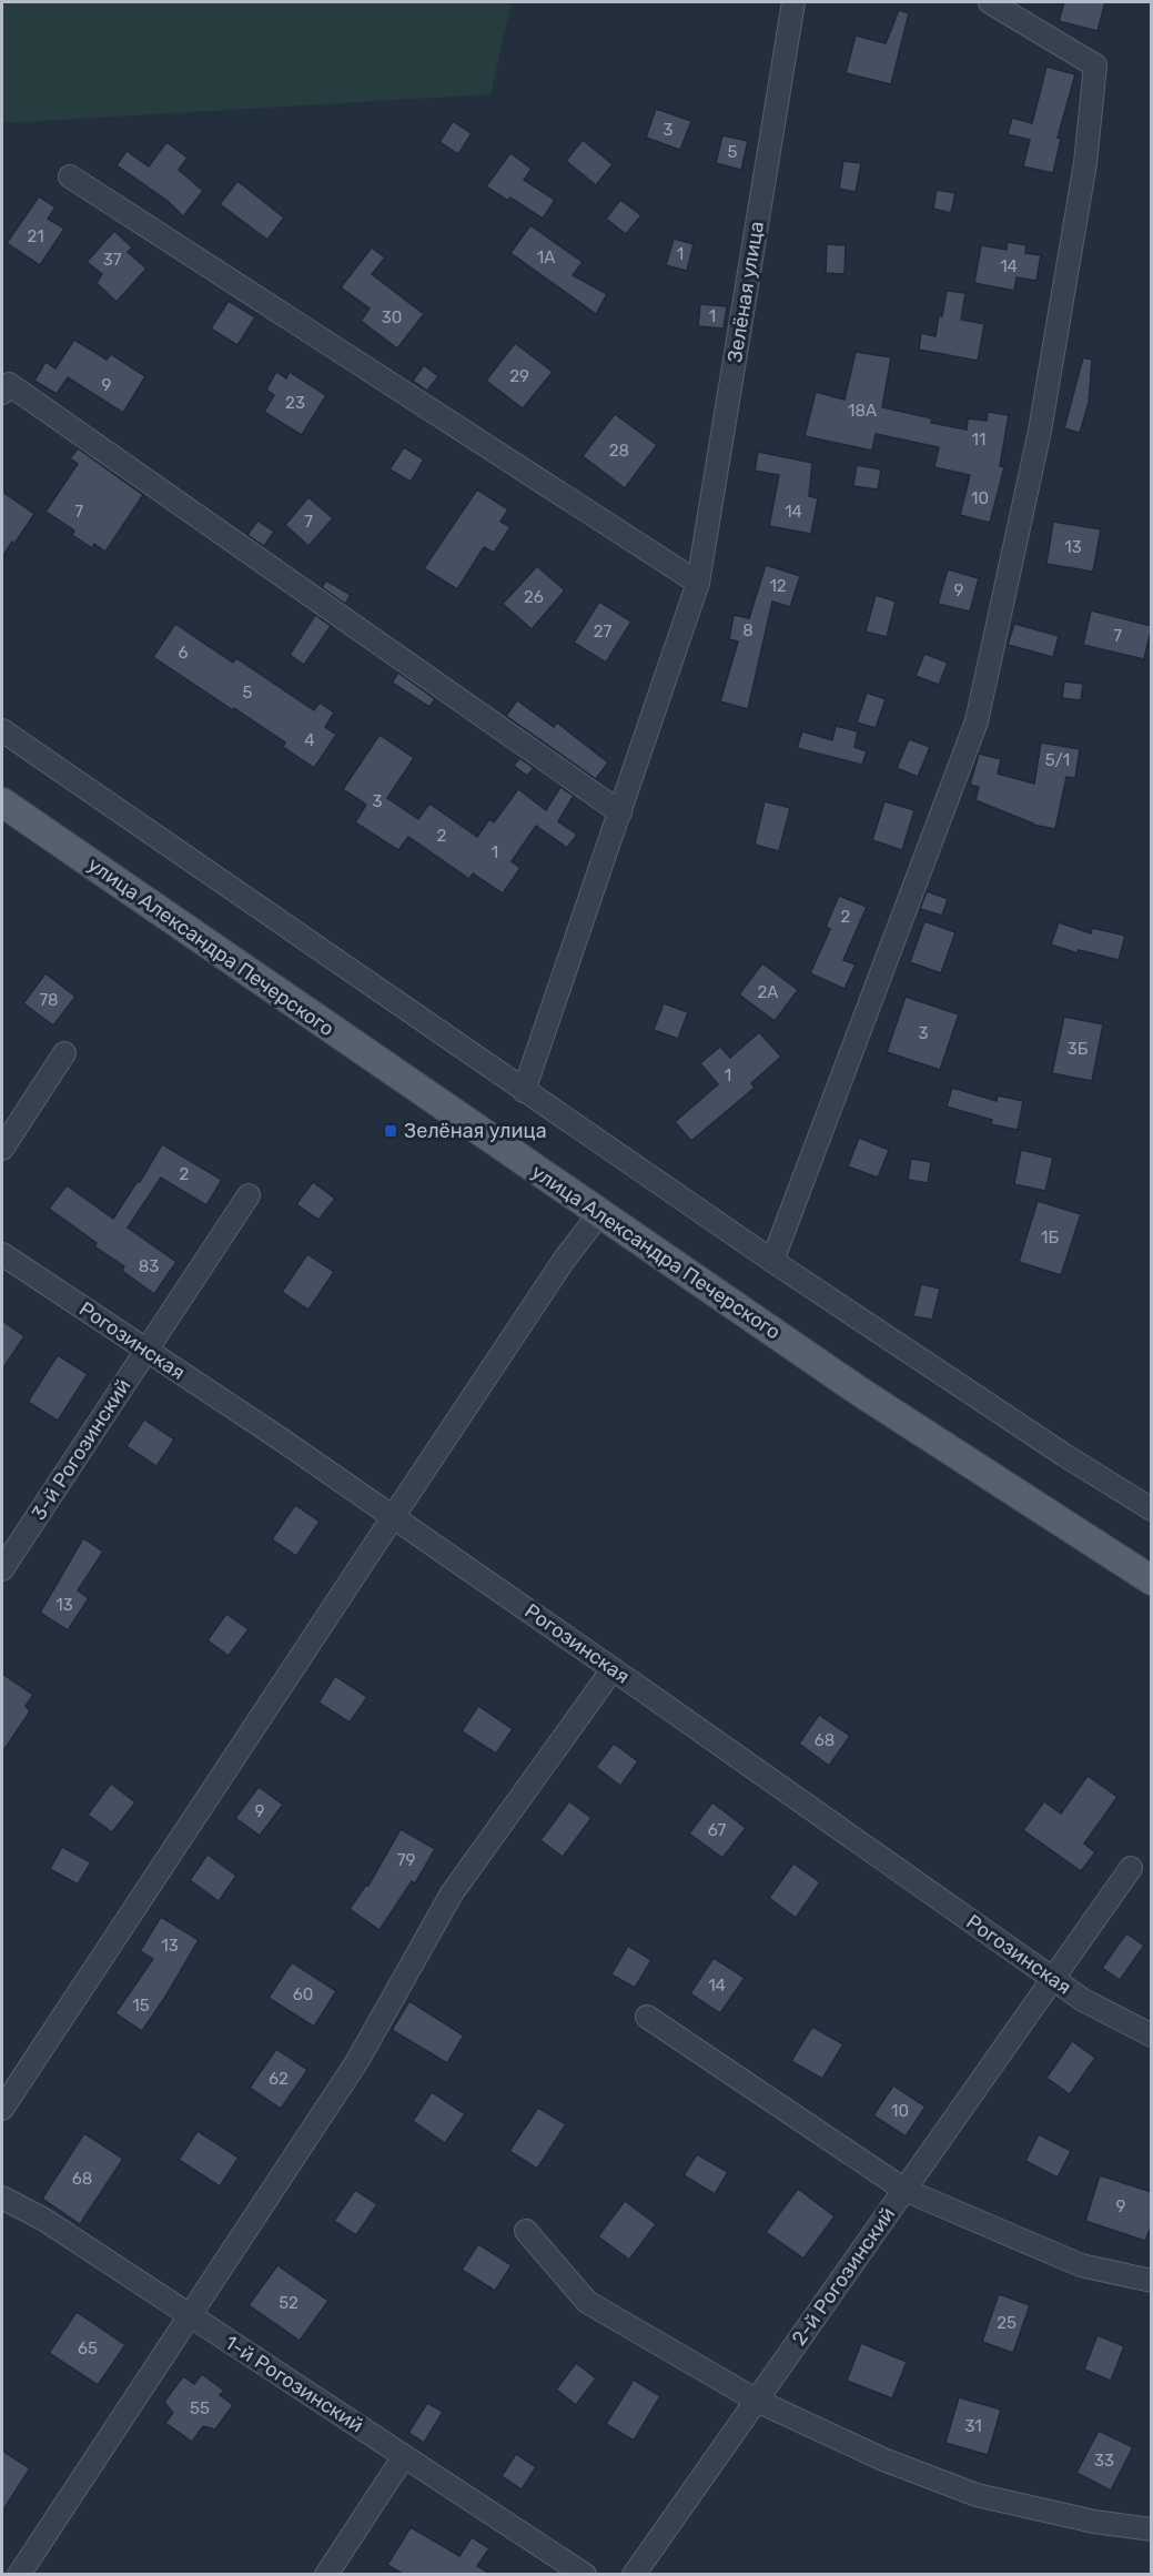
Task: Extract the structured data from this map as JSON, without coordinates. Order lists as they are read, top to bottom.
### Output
{
  "streets": {
    "main road": ["улица Александра Печерского"],
    "street": [
      "Зелёная улица",
      "Рогозинская",
      "3-й Рогозинский",
      "2-й Рогозинский",
      "1-й Рогозинский"
    ]
  },
  "crossings": [
    ["Рогозинская", "3-й Рогозинский"],
    ["Рогозинская", "2-й Рогозинский"]
  ],
  "places": {
    "transit": ["Зелёная улица"]
  },
  "house_numbers": [
    "3",
    "5",
    "21",
    "1",
    "1А",
    "37",
    "14",
    "1",
    "30",
    "29",
    "9",
    "23",
    "18А",
    "11",
    "28",
    "10",
    "7",
    "14",
    "7",
    "13",
    "12",
    "9",
    "26",
    "8",
    "27",
    "7",
    "6",
    "5",
    "4",
    "5/1",
    "3",
    "2",
    "1",
    "2",
    "2А",
    "78",
    "3",
    "3Б",
    "1",
    "2",
    "1Б",
    "83",
    "13",
    "68",
    "9",
    "67",
    "79",
    "13",
    "14",
    "60",
    "15",
    "62",
    "10",
    "68",
    "9",
    "52",
    "25",
    "65",
    "55",
    "31",
    "33"
  ]
}
